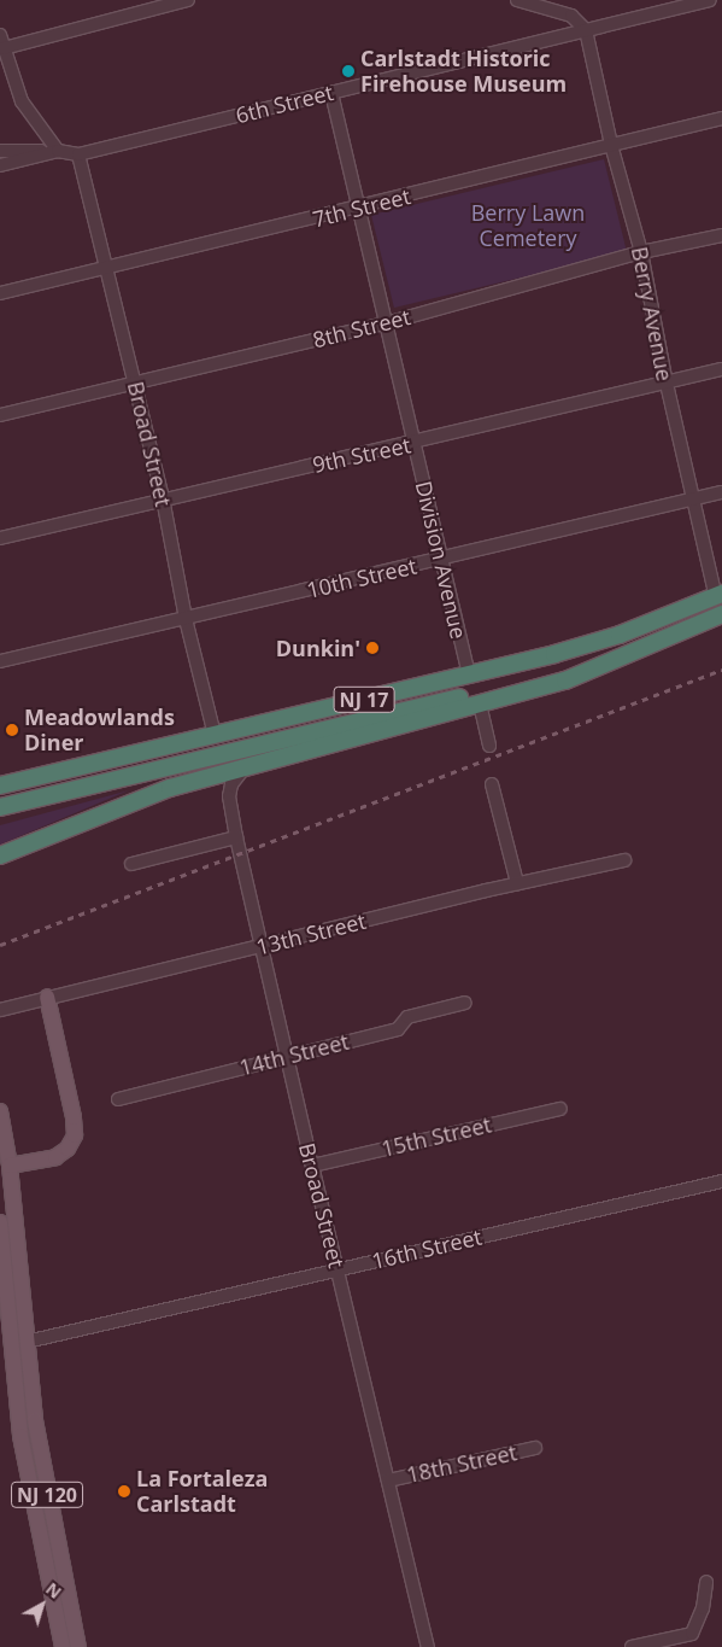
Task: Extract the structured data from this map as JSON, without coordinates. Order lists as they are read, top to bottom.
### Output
{
  "streets": {
    "highway": ["NJ 17"],
    "main road": ["NJ 120"],
    "street": [
      "6th Street",
      "7th Street",
      "Berry Avenue",
      "8th Street",
      "Broad Street",
      "9th Street",
      "Division Avenue",
      "10th Street",
      "13th Street",
      "14th Street",
      "15th Street",
      "16th Street",
      "18th Street"
    ]
  },
  "crossings": [
    ["6th Street", "Berry Avenue"],
    ["6th Street", "Broad Street"],
    ["6th Street", "Division Avenue"],
    ["7th Street", "Berry Avenue"],
    ["7th Street", "Broad Street"],
    ["7th Street", "Division Avenue"],
    ["Berry Avenue", "8th Street"],
    ["Berry Avenue", "9th Street"],
    ["Berry Avenue", "10th Street"],
    ["Berry Avenue", "NJ 17"],
    ["8th Street", "Broad Street"],
    ["8th Street", "Division Avenue"],
    ["Broad Street", "9th Street"],
    ["Broad Street", "10th Street"],
    ["Broad Street", "NJ 17"],
    ["Broad Street", "13th Street"],
    ["Broad Street", "14th Street"],
    ["Broad Street", "15th Street"],
    ["Broad Street", "16th Street"],
    ["Broad Street", "18th Street"],
    ["9th Street", "Division Avenue"],
    ["Division Avenue", "10th Street"],
    ["Division Avenue", "NJ 17"],
    ["16th Street", "NJ 120"]
  ],
  "parks": ["Berry Lawn Cemetery"],
  "places": [
    "Carlstadt Historic Firehouse Museum",
    "Dunkin'",
    "Meadowlands Diner",
    "La Fortaleza Carlstadt"
  ],
  "north": "top right"
}
